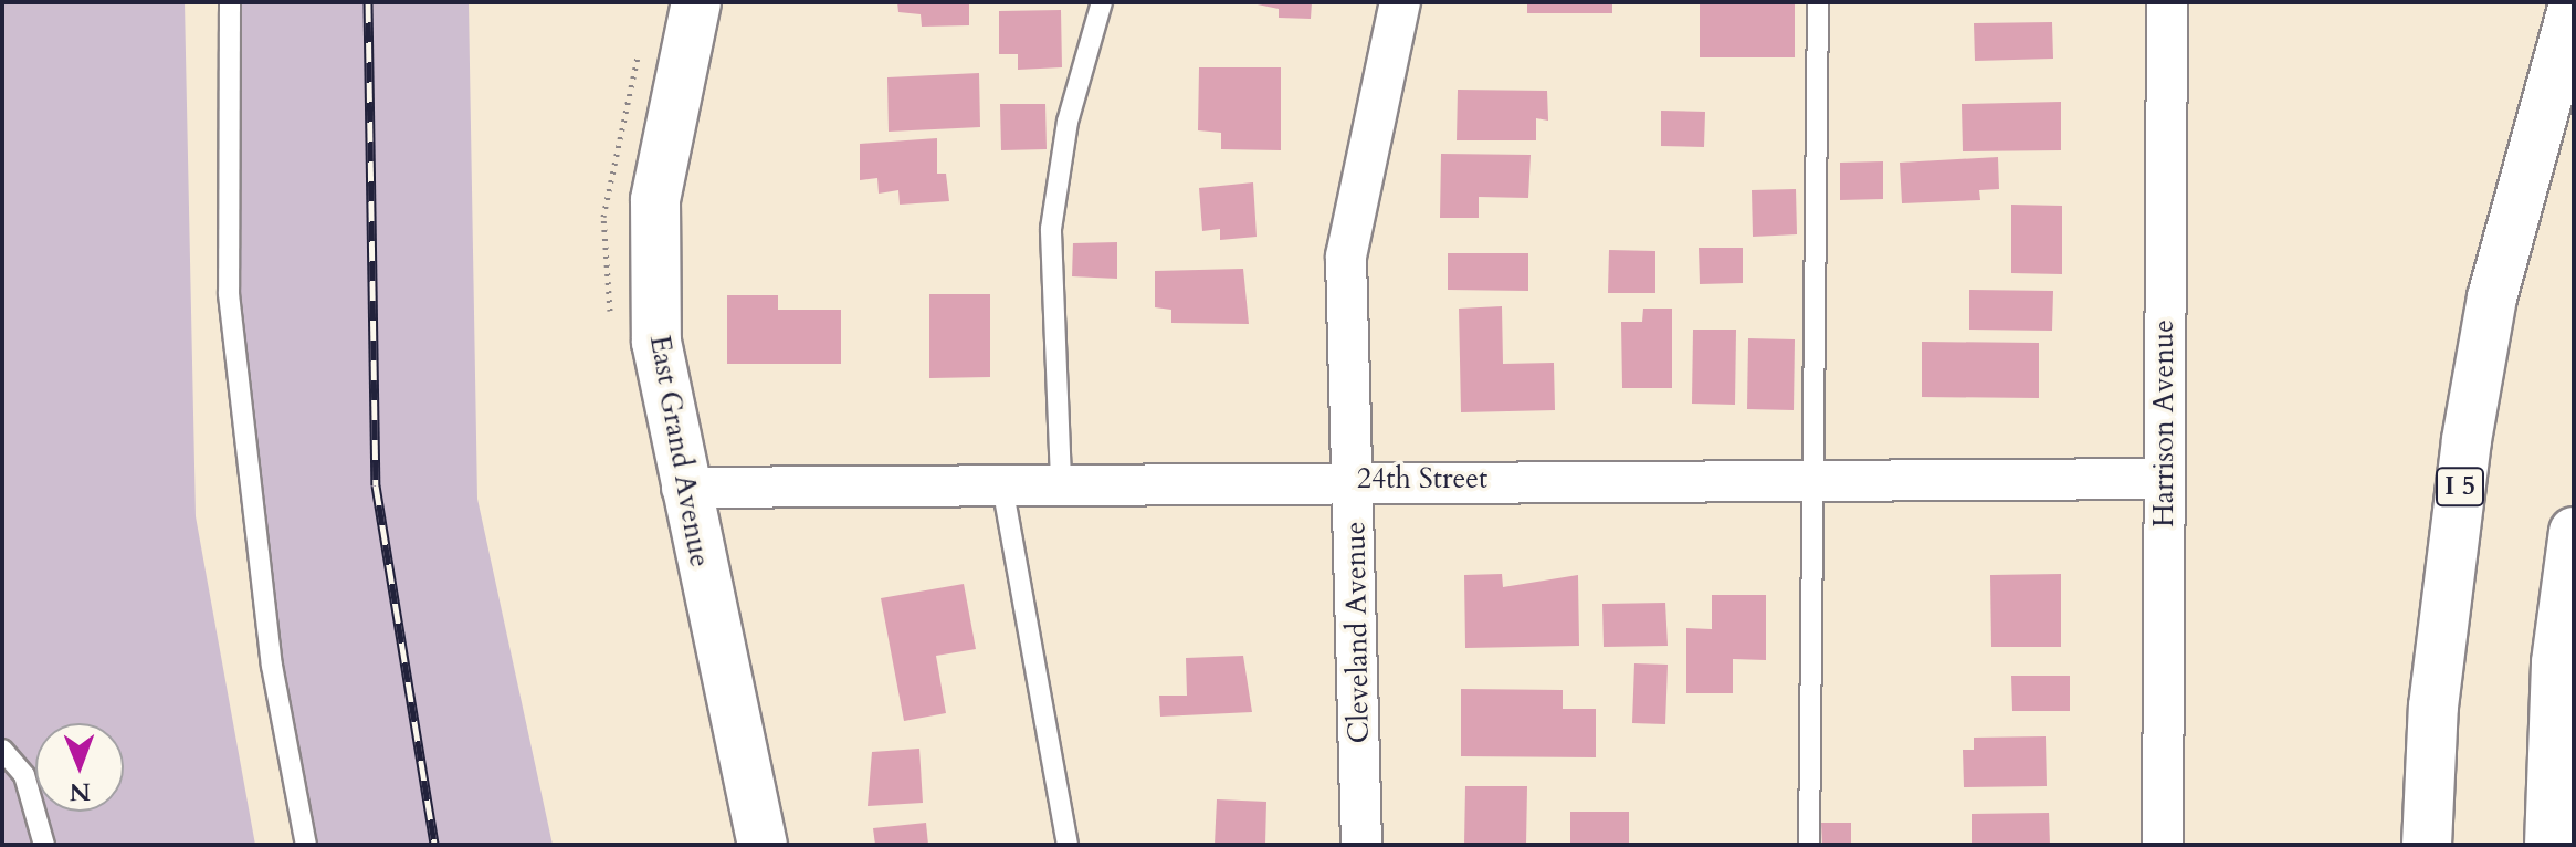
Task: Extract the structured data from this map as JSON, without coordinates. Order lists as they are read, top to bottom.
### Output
{
  "streets": {
    "main road": ["East Grand Avenue", "I 5"],
    "street": ["Harrison Avenue", "24th Street", "Cleveland Avenue"]
  },
  "crossings": [
    ["Harrison Avenue", "24th Street"],
    ["East Grand Avenue", "24th Street"],
    ["24th Street", "Cleveland Avenue"]
  ],
  "north": "bottom"
}
